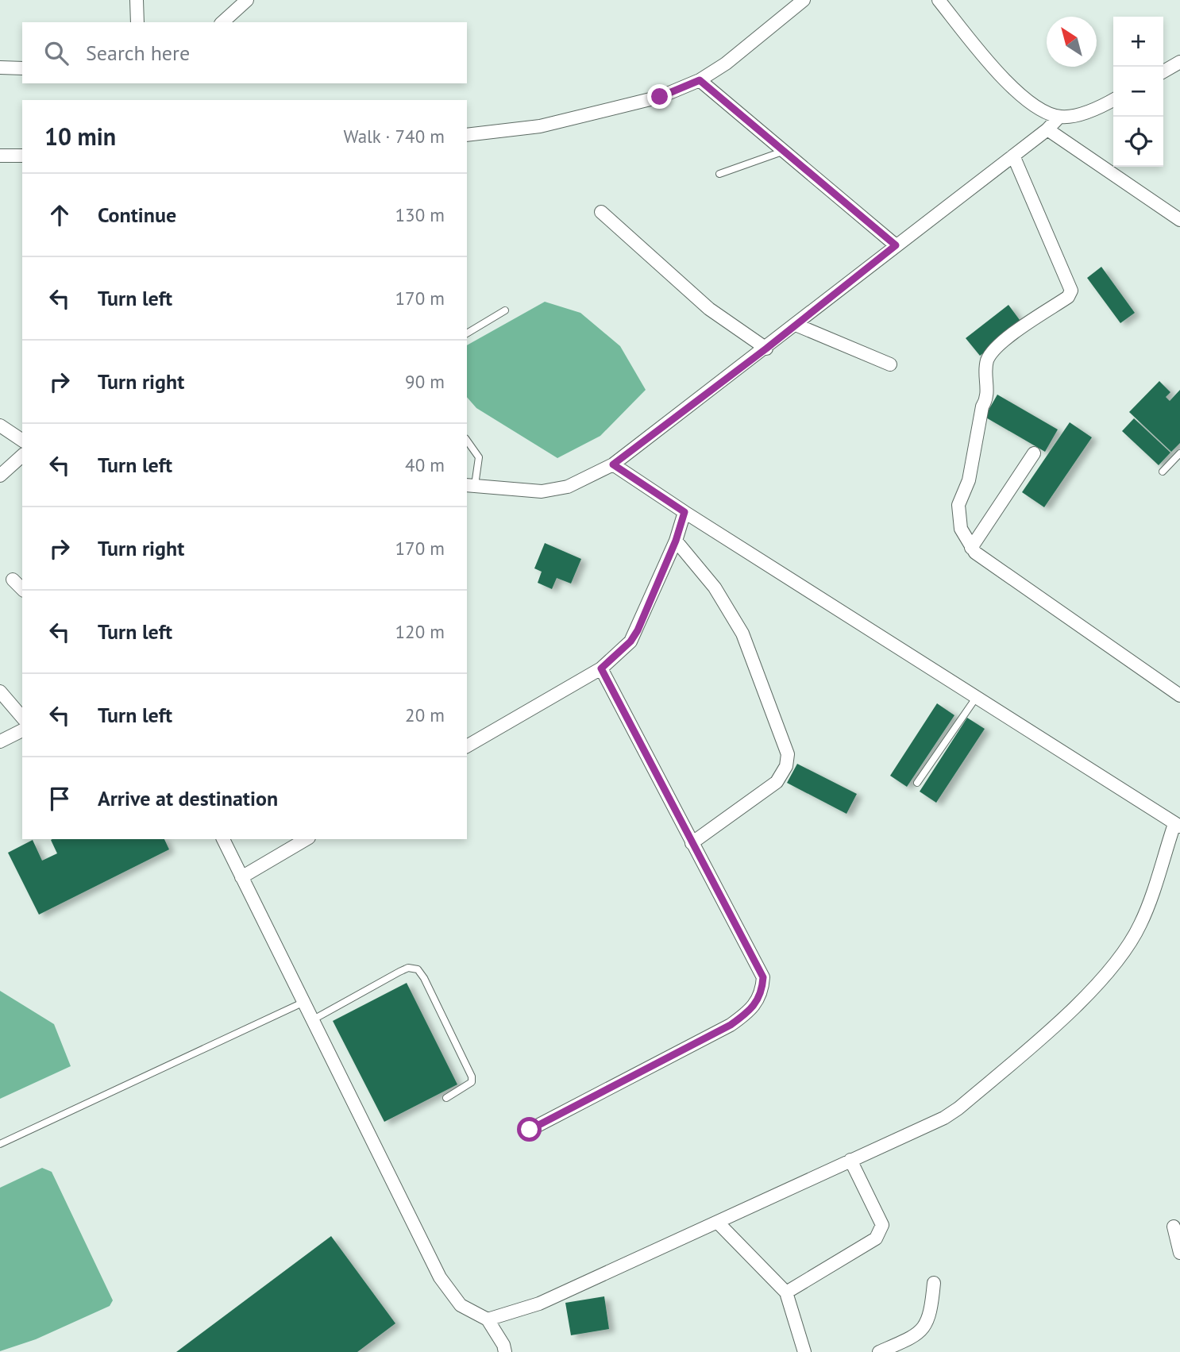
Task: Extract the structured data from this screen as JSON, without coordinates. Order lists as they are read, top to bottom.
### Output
{
  "north": "top left",
  "page": {
    "map_buttons": ["+", "−"],
    "search": "Search here",
    "heading": ["10 min", "Walk · 740 m"],
    "list": [
      ["Continue", "130 m"],
      ["Turn left", "170 m"],
      ["Turn right", "90 m"],
      ["Turn left", "40 m"],
      ["Turn right", "170 m"],
      ["Turn left", "120 m"],
      ["Turn left", "20 m"],
      "Arrive at destination"
    ]
  }
}
